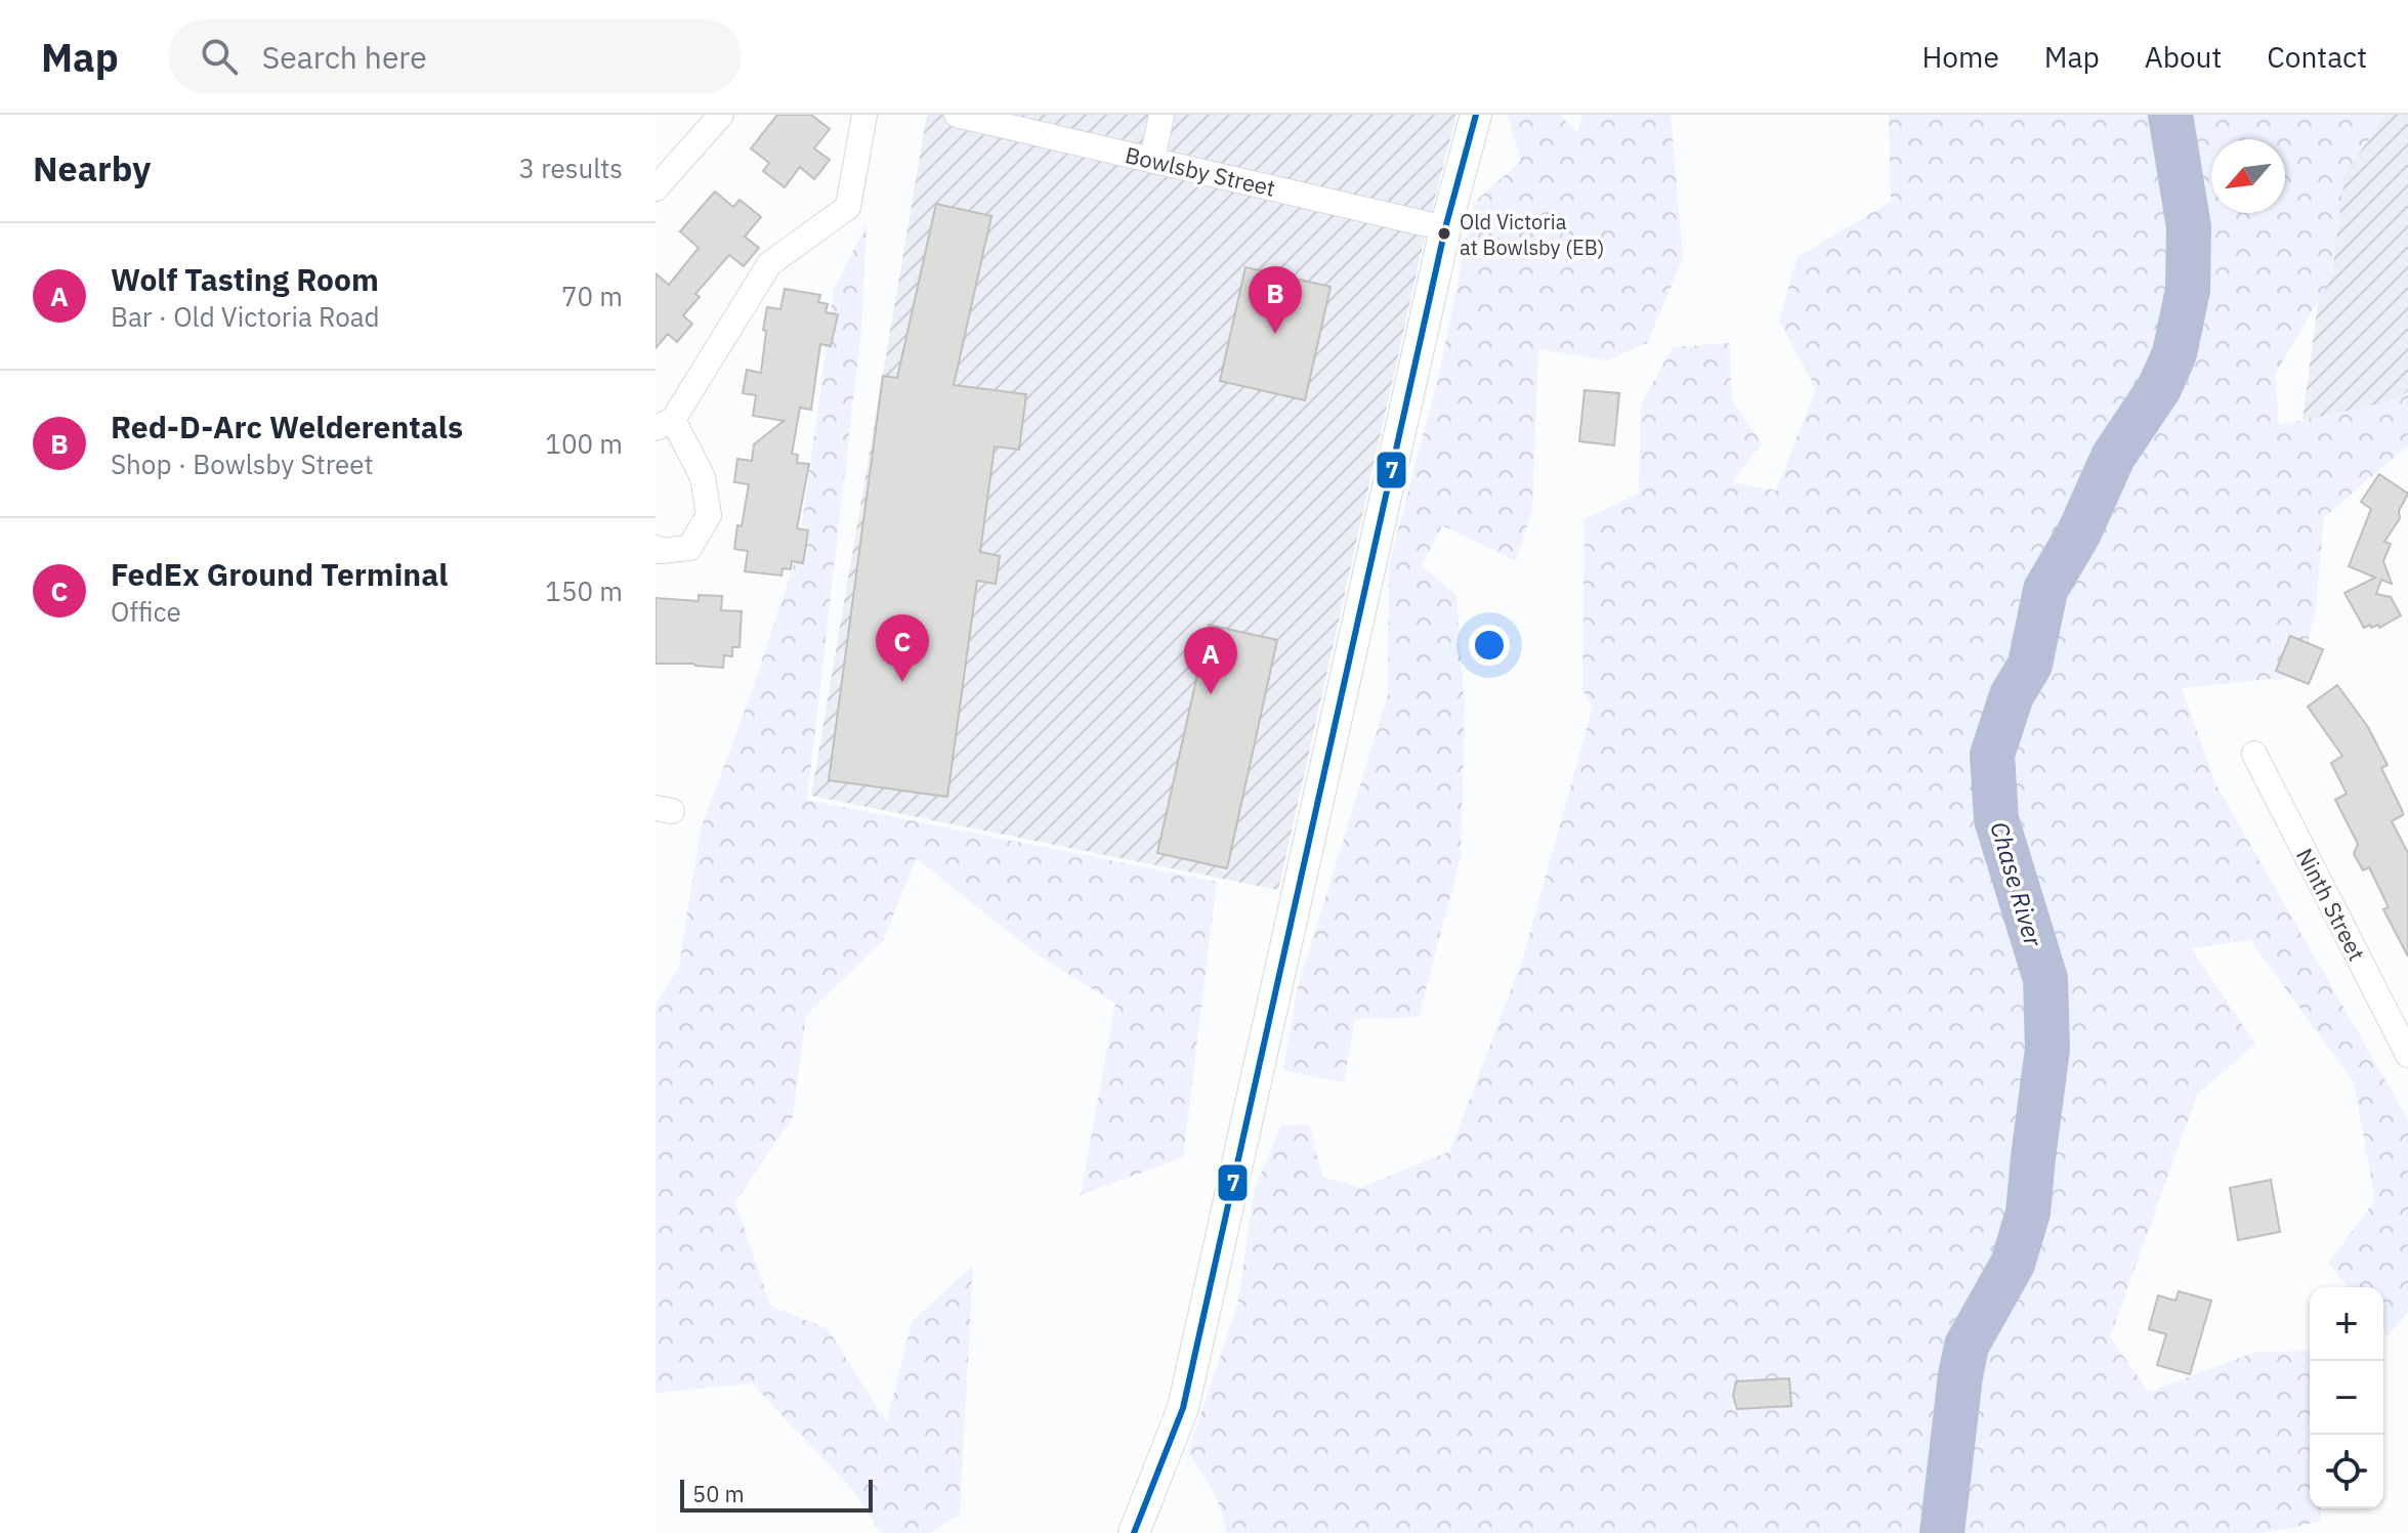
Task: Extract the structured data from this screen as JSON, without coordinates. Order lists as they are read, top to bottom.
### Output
{
  "streets": {
    "street": ["Bowlsby Street", "Ninth Street"]
  },
  "water": ["Chase River"],
  "places": ["Old Victoria at Bowlsby (EB)"],
  "lines": ["transit line 7"],
  "scale_bar": "50 m",
  "north": "bottom left",
  "page": {
    "header": "Map",
    "search": "Search here",
    "nav": [
      "Home",
      "Map",
      "About",
      "Contact"
    ],
    "heading": ["Nearby", "3 results"],
    "list": [
      {
        "mark": "A",
        "name": "Wolf Tasting Room",
        "note": "Bar · Old Victoria Road",
        "value": "70 m"
      },
      {
        "mark": "B",
        "name": "Red-D-Arc Welderentals",
        "note": "Shop · Bowlsby Street",
        "value": "100 m"
      },
      {
        "mark": "C",
        "name": "FedEx Ground Terminal",
        "note": "Office",
        "value": "150 m"
      }
    ],
    "pins": ["B", "C", "A"],
    "map_buttons": ["+", "−"],
    "scale": "50 m"
  }
}
